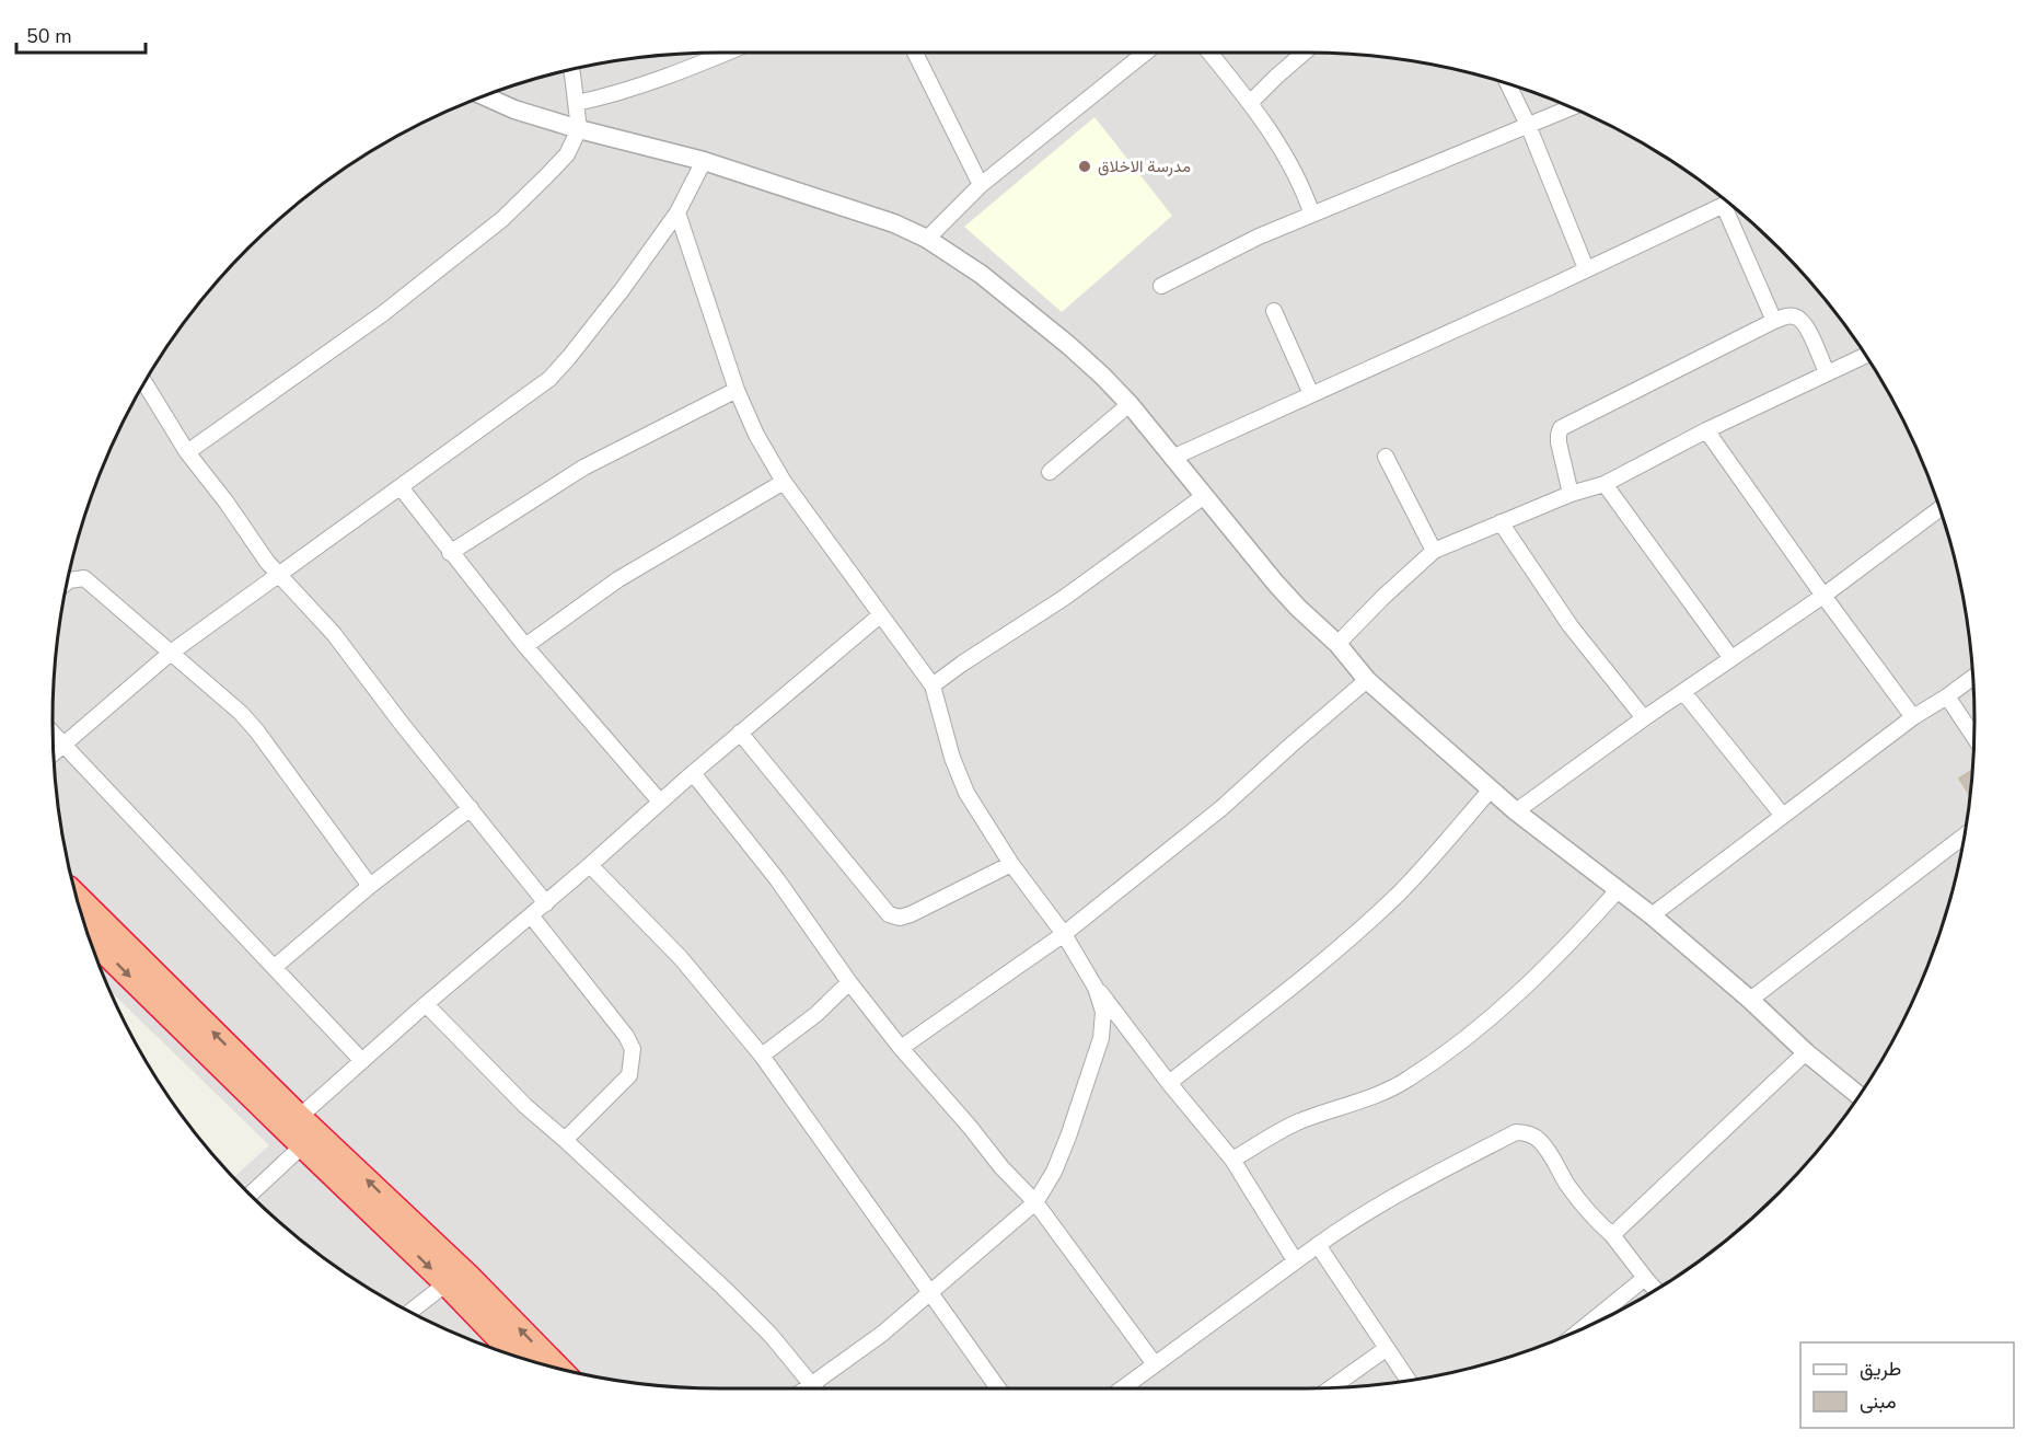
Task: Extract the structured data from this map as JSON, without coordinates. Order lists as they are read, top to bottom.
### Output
{
  "places": ["مدرسة الاخلاق"],
  "legend": ["طريق", "مبنى"],
  "scale_bar": "50 m"
}
